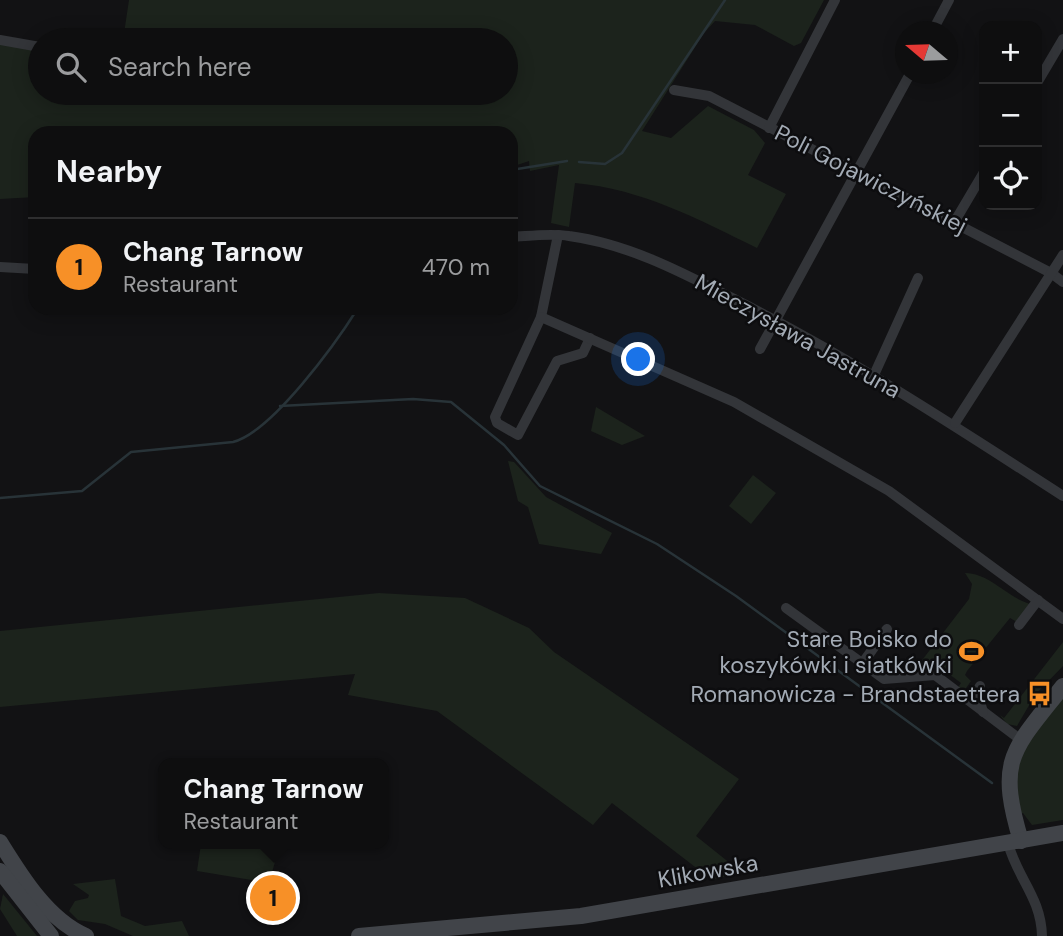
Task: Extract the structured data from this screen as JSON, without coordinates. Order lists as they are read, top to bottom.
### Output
{
  "streets": {
    "street": ["Poli Gojawiczyńskiej", "Mieczysława Jastruna", "Klikowska"]
  },
  "places": {
    "sports": ["Stare Boisko do koszykówki i siatkówki"],
    "bus stop": ["Romanowicza - Brandstaettera"]
  },
  "north": "left",
  "page": {
    "map_buttons": ["+", "−"],
    "search": "Search here",
    "heading": "Nearby",
    "list": [
      {
        "mark": "1",
        "name": "Chang Tarnow",
        "note": "Restaurant",
        "value": "470 m"
      }
    ],
    "popup": ["Chang Tarnow", "Restaurant"],
    "pins": "1"
  }
}
